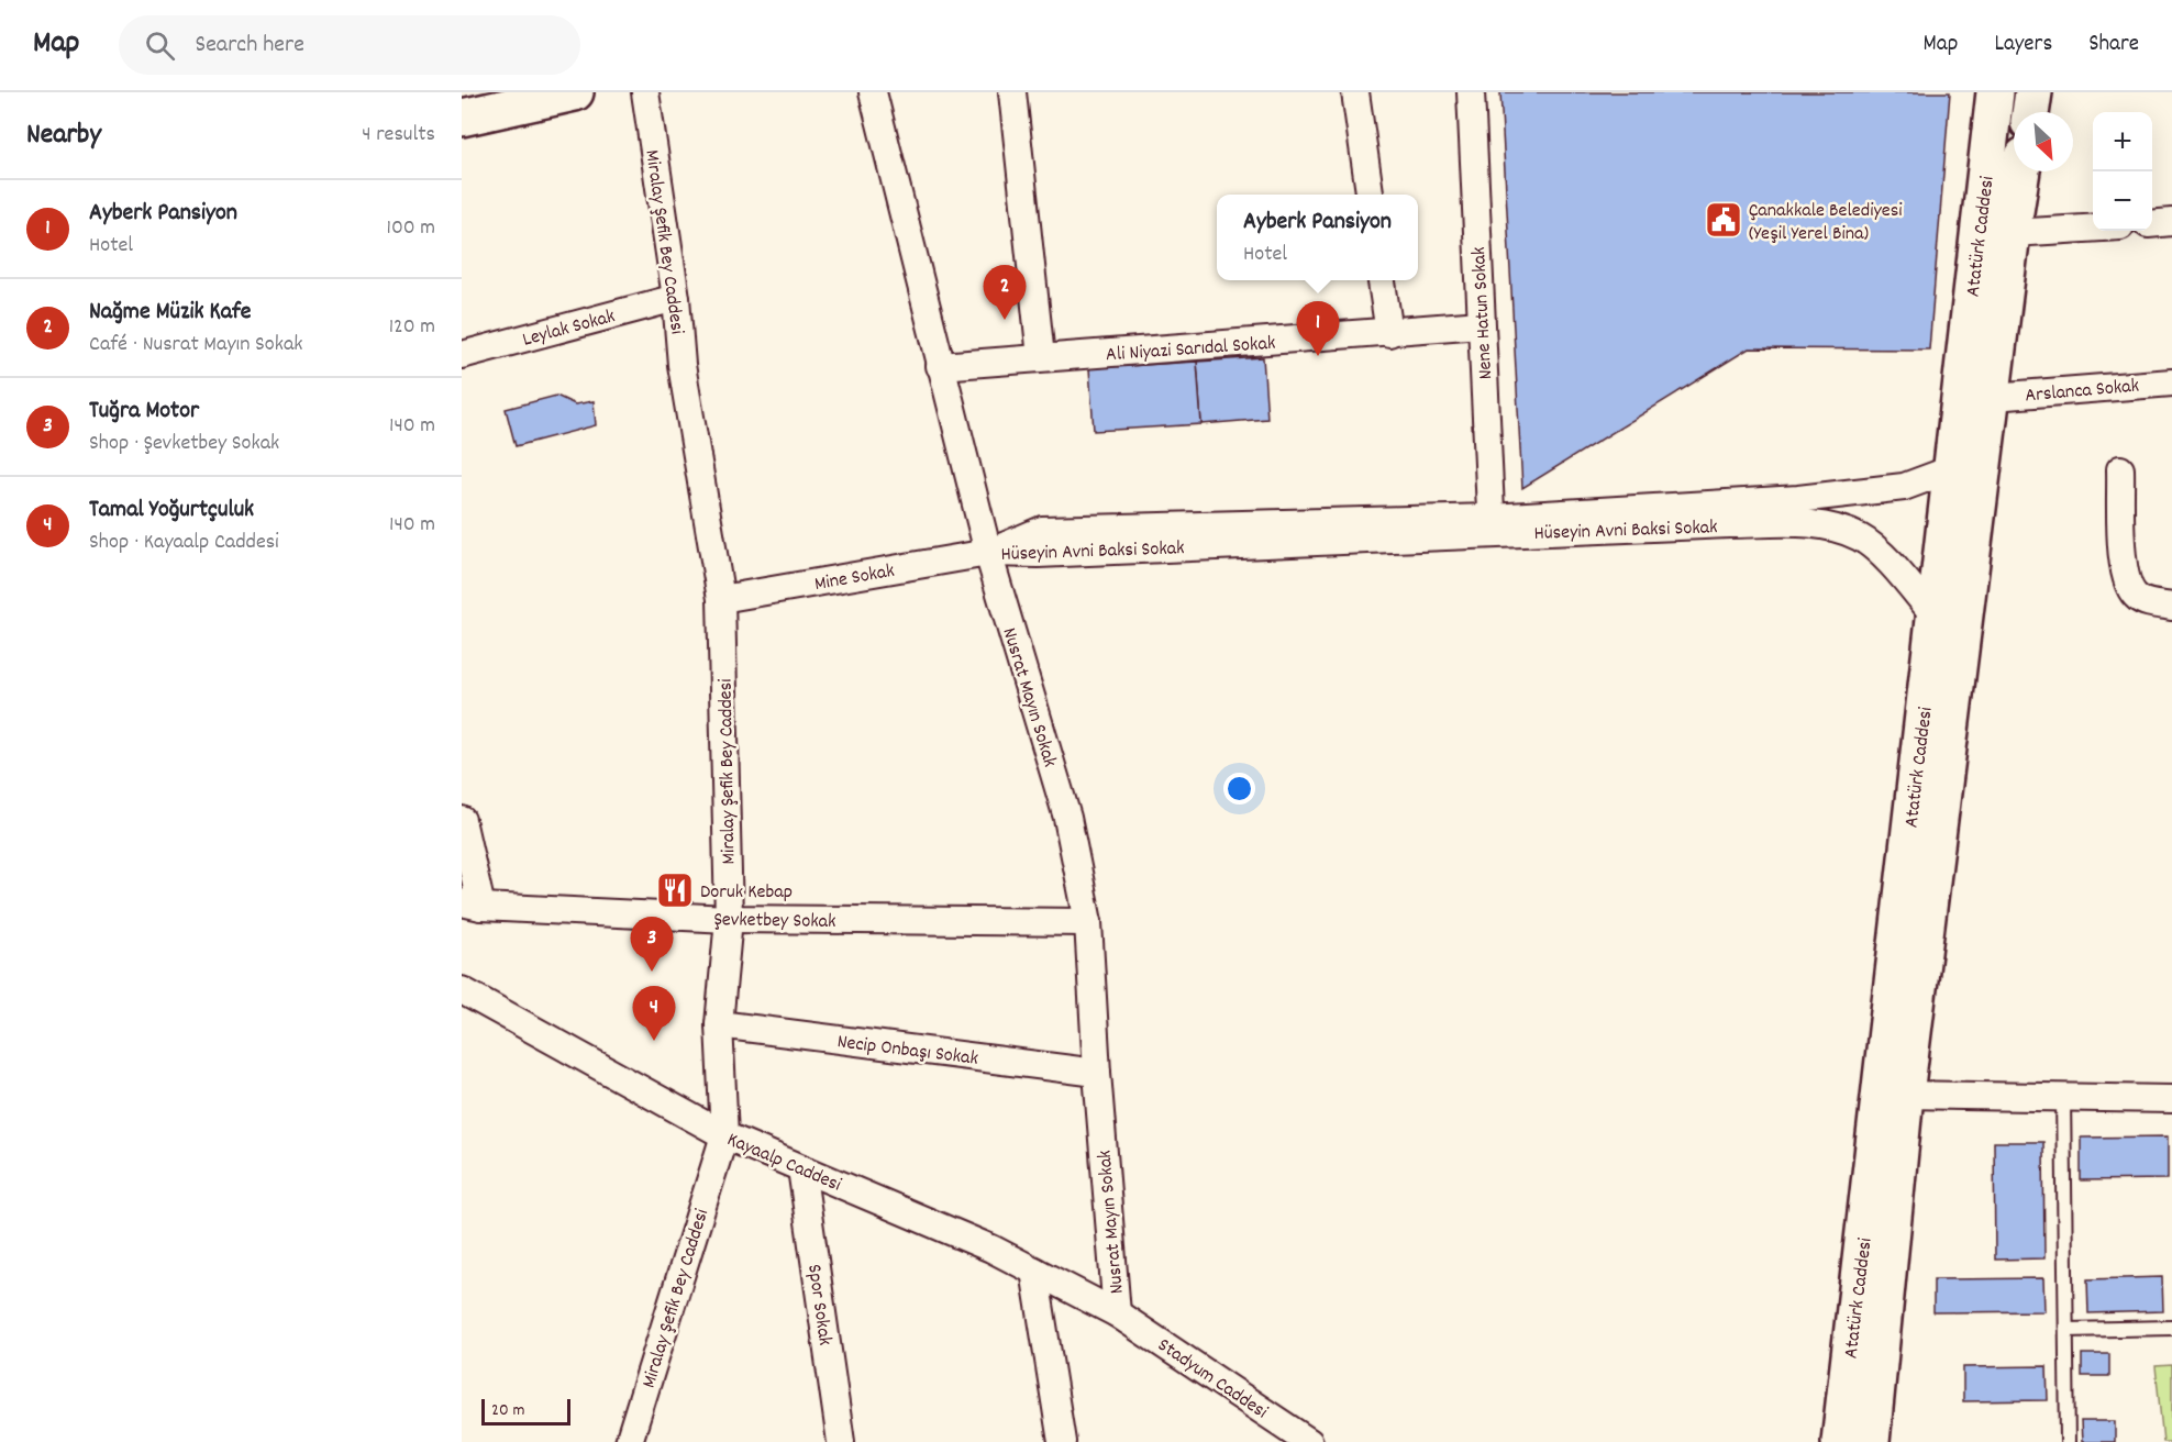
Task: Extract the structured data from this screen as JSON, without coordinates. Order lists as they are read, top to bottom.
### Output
{
  "streets": {
    "main road": ["Atatürk Caddesi"],
    "street": [
      "Miralay Şefik Bey Caddesi",
      "Nene Hatun Sokak",
      "Leylak Sokak",
      "Ali Niyazi Sarıdal Sokak",
      "Arslanca Sokak",
      "Hüseyin Avni Baksi Sokak",
      "Mine Sokak",
      "Nusrat Mayın Sokak",
      "Şevketbey Sokak",
      "Necip Onbaşı Sokak",
      "Kayaalp Caddesi",
      "Spor Sokak",
      "Stadyum Caddesi"
    ]
  },
  "crossings": [
    ["Atatürk Caddesi", "Arslanca Sokak"],
    ["Atatürk Caddesi", "Hüseyin Avni Baksi Sokak"],
    ["Miralay Şefik Bey Caddesi", "Leylak Sokak"],
    ["Miralay Şefik Bey Caddesi", "Mine Sokak"],
    ["Miralay Şefik Bey Caddesi", "Şevketbey Sokak"],
    ["Miralay Şefik Bey Caddesi", "Necip Onbaşı Sokak"],
    ["Miralay Şefik Bey Caddesi", "Kayaalp Caddesi"],
    ["Nene Hatun Sokak", "Ali Niyazi Sarıdal Sokak"],
    ["Nene Hatun Sokak", "Hüseyin Avni Baksi Sokak"],
    ["Ali Niyazi Sarıdal Sokak", "Nusrat Mayın Sokak"],
    ["Hüseyin Avni Baksi Sokak", "Mine Sokak"],
    ["Hüseyin Avni Baksi Sokak", "Nusrat Mayın Sokak"],
    ["Mine Sokak", "Nusrat Mayın Sokak"],
    ["Nusrat Mayın Sokak", "Şevketbey Sokak"],
    ["Nusrat Mayın Sokak", "Necip Onbaşı Sokak"],
    ["Nusrat Mayın Sokak", "Kayaalp Caddesi"],
    ["Nusrat Mayın Sokak", "Stadyum Caddesi"],
    ["Kayaalp Caddesi", "Spor Sokak"],
    ["Kayaalp Caddesi", "Stadyum Caddesi"]
  ],
  "places": {
    "public building": ["Çanakkale Belediyesi (Yeşil Yerel Bina)"],
    "restaurant": ["Doruk Kebap"]
  },
  "scale_bar": "20 m",
  "north": "bottom right",
  "page": {
    "header": "Map",
    "search": "Search here",
    "nav": ["Map", "Layers", "Share"],
    "heading": ["Nearby", "4 results"],
    "map_buttons": ["+", "−"],
    "list": [
      {
        "mark": "1",
        "name": "Ayberk Pansiyon",
        "note": "Hotel",
        "value": "100 m"
      },
      {
        "mark": "2",
        "name": "Nağme Müzik Kafe",
        "note": "Café · Nusrat Mayın Sokak",
        "value": "120 m"
      },
      {
        "mark": "3",
        "name": "Tuğra Motor",
        "note": "Shop · Şevketbey Sokak",
        "value": "140 m"
      },
      {
        "mark": "4",
        "name": "Tamal Yoğurtçuluk",
        "note": "Shop · Kayaalp Caddesi",
        "value": "140 m"
      }
    ],
    "popup": ["Ayberk Pansiyon", "Hotel"],
    "pins": [
      "2",
      "1",
      "3",
      "4"
    ],
    "scale": "20 m"
  }
}
